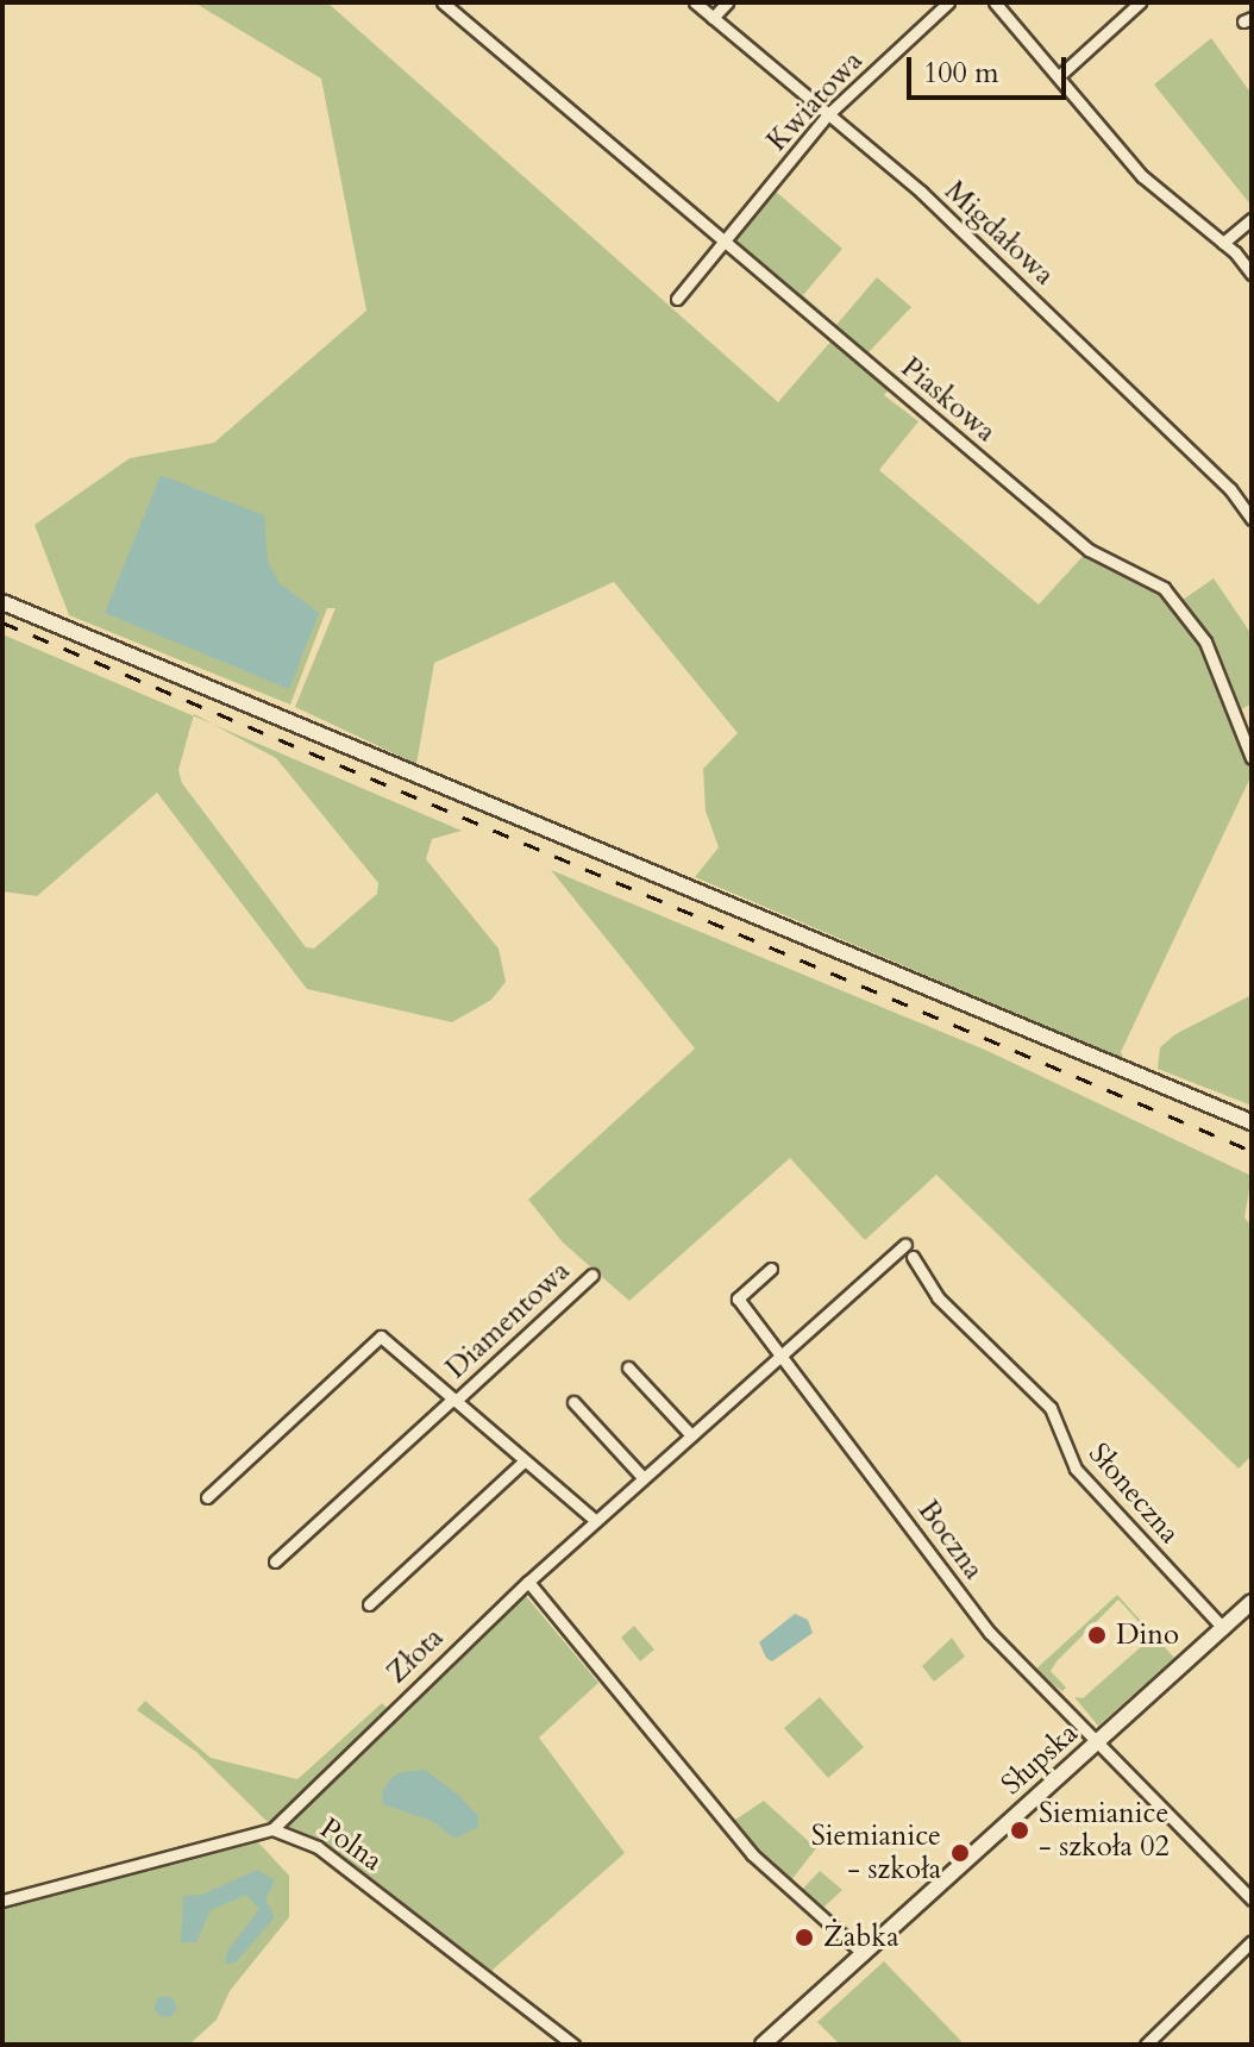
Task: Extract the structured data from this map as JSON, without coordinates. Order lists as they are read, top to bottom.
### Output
{
  "streets": {
    "street": [
      "Kwiatowa",
      "Migdałowa",
      "Piaskowa",
      "Diamentowa",
      "Słoneczna",
      "Boczna",
      "Złota",
      "Słupska",
      "Polna"
    ]
  },
  "crossings": [
    ["Kwiatowa", "Migdałowa"],
    ["Kwiatowa", "Piaskowa"],
    ["Słoneczna", "Słupska"],
    ["Boczna", "Złota"],
    ["Boczna", "Słupska"],
    ["Złota", "Polna"]
  ],
  "places": [
    "Dino",
    "Siemianice - szkoła 02",
    "Siemianice - szkoła",
    "Żabka"
  ],
  "scale_bar": "100 m"
}
